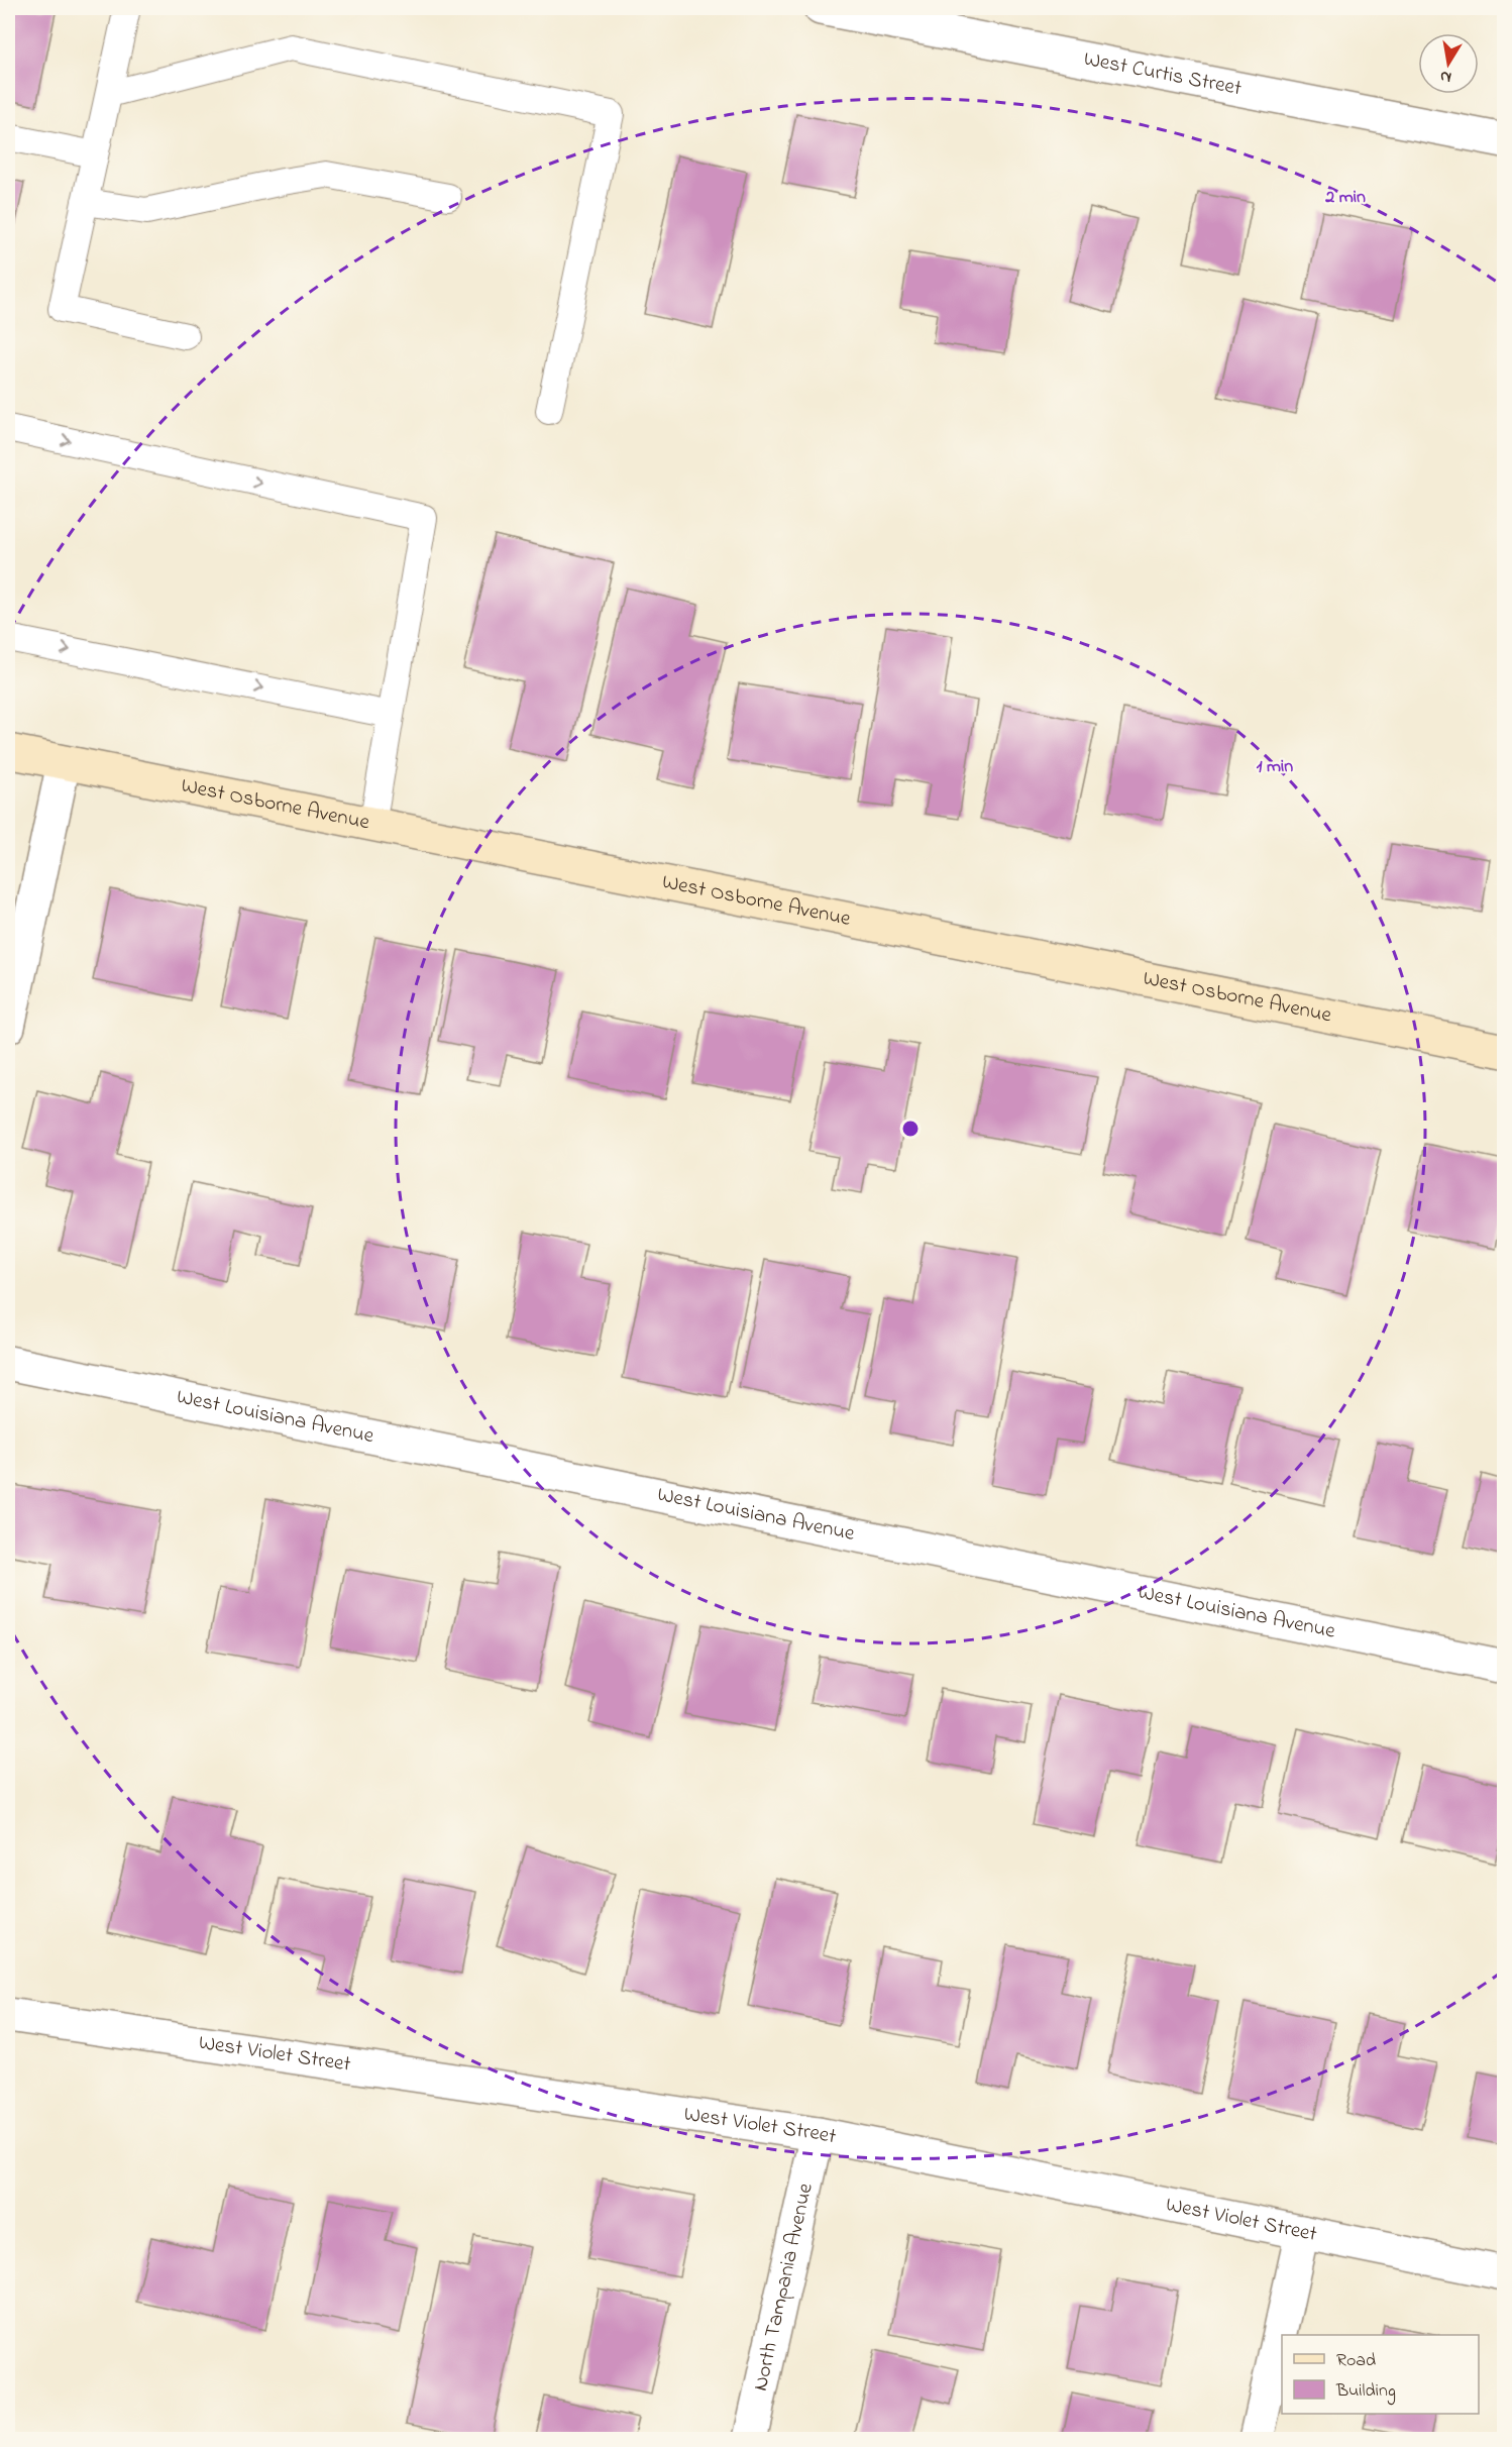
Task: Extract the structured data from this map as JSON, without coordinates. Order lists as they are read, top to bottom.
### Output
{
  "streets": {
    "street": [
      "West Curtis Street",
      "West Osborne Avenue",
      "West Louisiana Avenue",
      "West Violet Street",
      "North Tampania Avenue"
    ]
  },
  "crossings": [
    ["West Violet Street", "North Tampania Avenue"]
  ],
  "legend": ["Road", "Building"],
  "north": "bottom",
  "rings": ["2 min", "1 min"]
}
